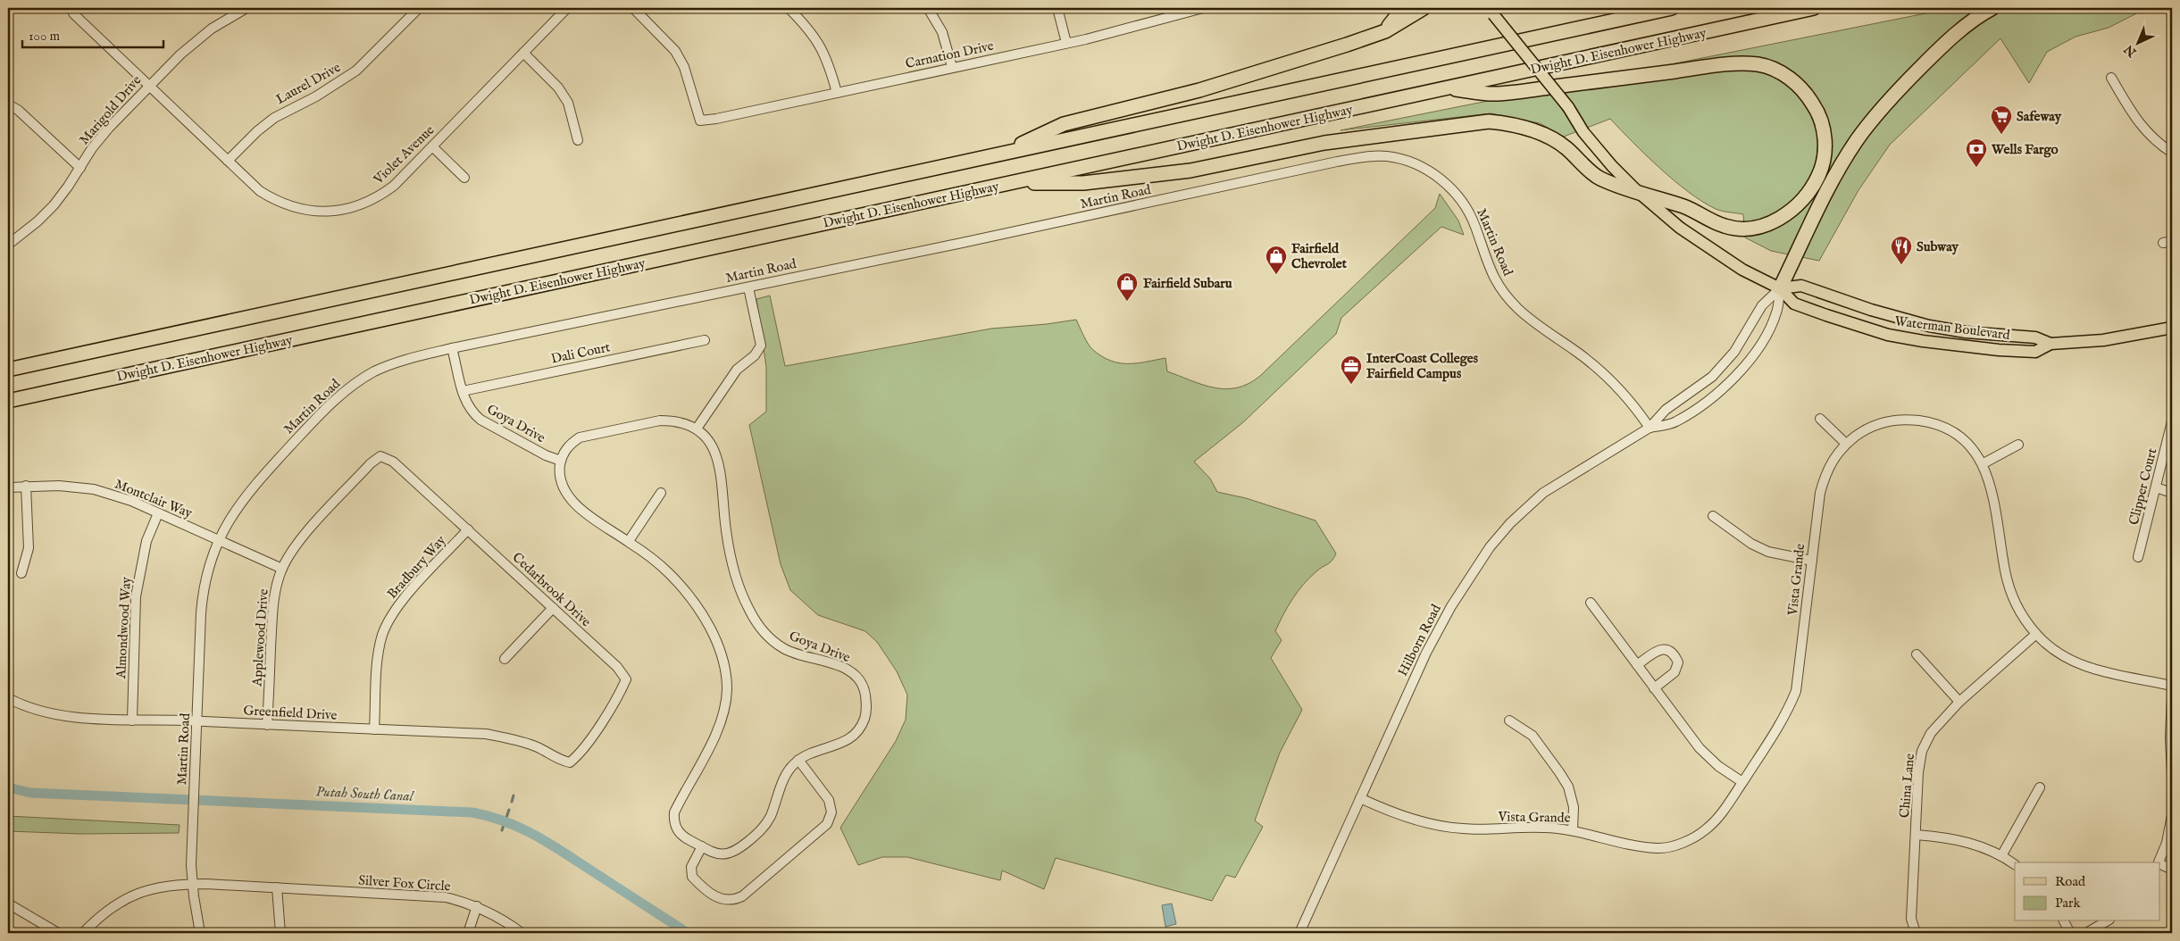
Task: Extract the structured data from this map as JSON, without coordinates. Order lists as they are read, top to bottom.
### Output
{
  "streets": {
    "highway": ["Dwight D. Eisenhower Highway"],
    "main road": ["Waterman Boulevard"],
    "street": [
      "Carnation Drive",
      "Laurel Drive",
      "Marigold Drive",
      "Violet Avenue",
      "Martin Road",
      "Dali Court",
      "Goya Drive",
      "Clipper Court",
      "Montclair Way",
      "Bradbury Way",
      "Vista Grande",
      "Cedarbrook Drive",
      "Almondwood Way",
      "Applewood Drive",
      "Hilborn Road",
      "Greenfield Drive",
      "China Lane",
      "Silver Fox Circle"
    ]
  },
  "crossings": [
    ["Laurel Drive", "Violet Avenue"],
    ["Marigold Drive", "Violet Avenue"],
    ["Martin Road", "Goya Drive"],
    ["Martin Road", "Montclair Way"],
    ["Martin Road", "Hilborn Road"],
    ["Martin Road", "Greenfield Drive"],
    ["Martin Road", "Silver Fox Circle"],
    ["Waterman Boulevard", "Hilborn Road"],
    ["Dali Court", "Goya Drive"],
    ["Montclair Way", "Almondwood Way"],
    ["Montclair Way", "Applewood Drive"],
    ["Bradbury Way", "Cedarbrook Drive"],
    ["Bradbury Way", "Greenfield Drive"],
    ["Vista Grande", "Hilborn Road"],
    ["Vista Grande", "China Lane"],
    ["Cedarbrook Drive", "Applewood Drive"],
    ["Cedarbrook Drive", "Greenfield Drive"],
    ["Almondwood Way", "Greenfield Drive"],
    ["Applewood Drive", "Greenfield Drive"]
  ],
  "water": ["Putah South Canal"],
  "places": {
    "supermarket": ["Safeway"],
    "bank": ["Wells Fargo"],
    "restaurant": ["Subway"],
    "shop": ["Fairfield Chevrolet", "Fairfield Subaru"],
    "office": ["InterCoast Colleges Fairfield Campus"]
  },
  "legend": ["Road", "Park"],
  "scale_bar": "100 m",
  "north": "bottom left"
}
